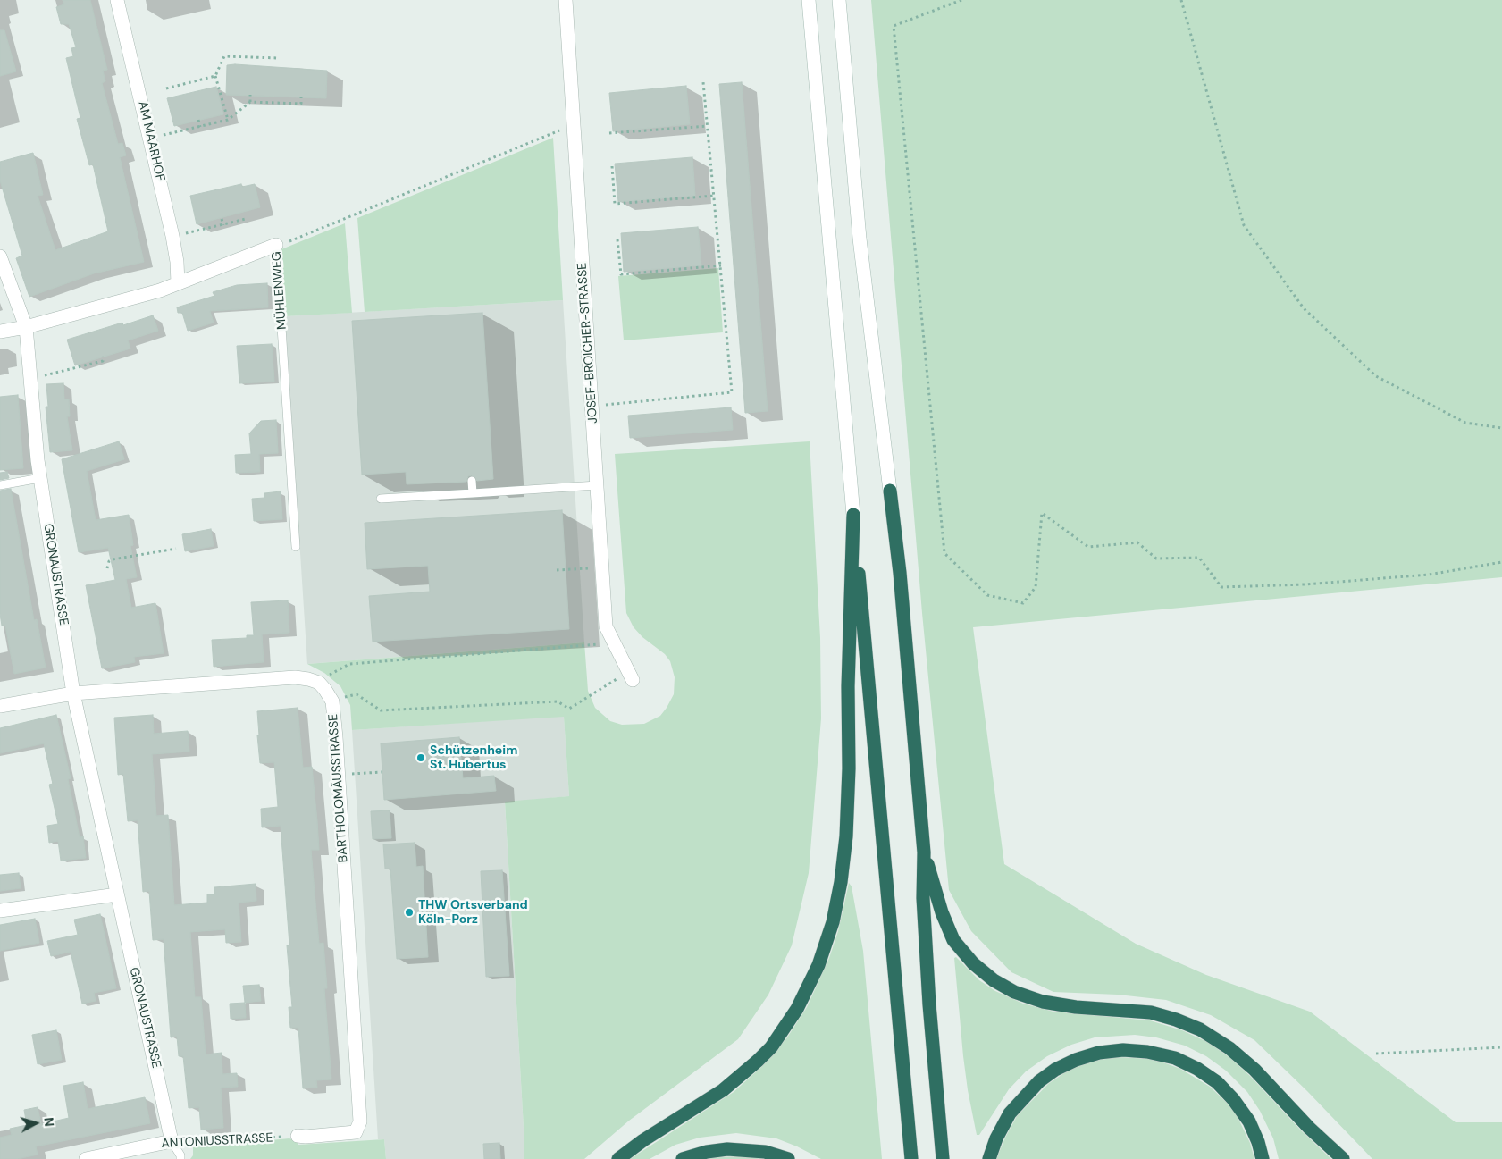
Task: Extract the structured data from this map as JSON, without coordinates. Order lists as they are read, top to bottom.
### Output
{
  "streets": {
    "street": [
      "AM MAARHOF",
      "MÜHLENWEG",
      "JOSEF-BROICHER-STRASSE",
      "GRONAUSTRASSE",
      "BARTHOLOMÄUSSTRASSE",
      "ANTONIUSSTRASSE"
    ]
  },
  "crossings": [
    ["AM MAARHOF", "MÜHLENWEG"],
    ["MÜHLENWEG", "GRONAUSTRASSE"],
    ["GRONAUSTRASSE", "ANTONIUSSTRASSE"],
    ["BARTHOLOMÄUSSTRASSE", "ANTONIUSSTRASSE"]
  ],
  "places": ["Schützenheim St. Hubertus", "THW Ortsverband Köln-Porz"],
  "north": "right"
}
